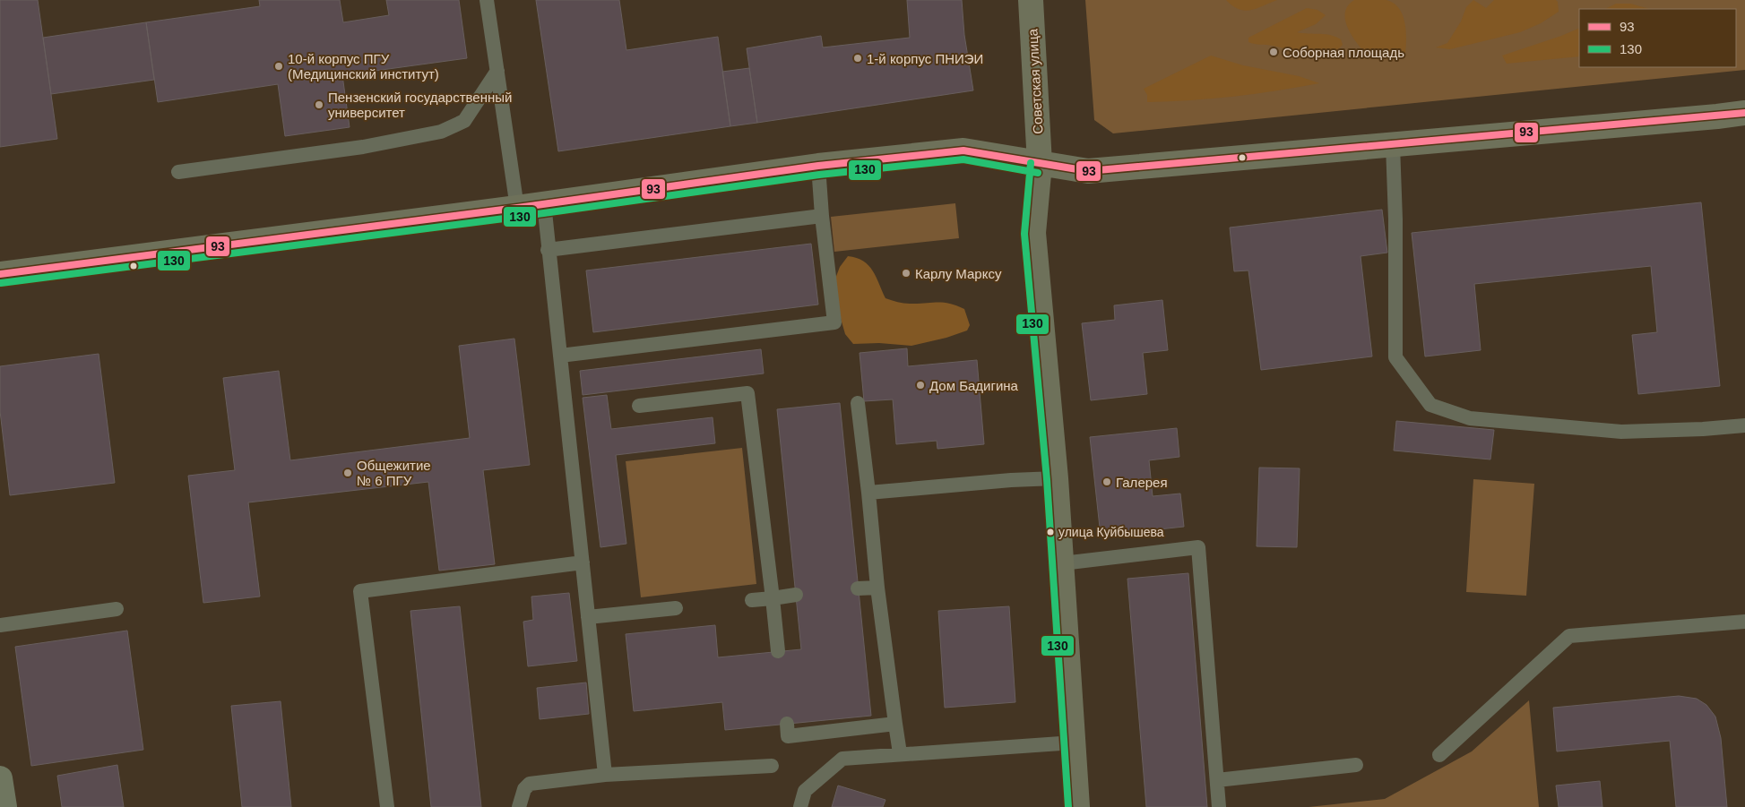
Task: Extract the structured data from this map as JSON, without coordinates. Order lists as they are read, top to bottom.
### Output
{
  "streets": {
    "main road": ["Советская улица"]
  },
  "places": [
    "Соборная площадь",
    "1-й корпус ПНИЭИ",
    "10-й корпус ПГУ (Медицинский институт)",
    "Пензенский государственный университет",
    "Карлу Марксу",
    "Дом Бадигина",
    "Общежитие № 6 ПГУ",
    "Галерея",
    "улица Куйбышева"
  ],
  "lines": ["transit line 93", "transit line 130"],
  "legend": ["93", "130"]
}
